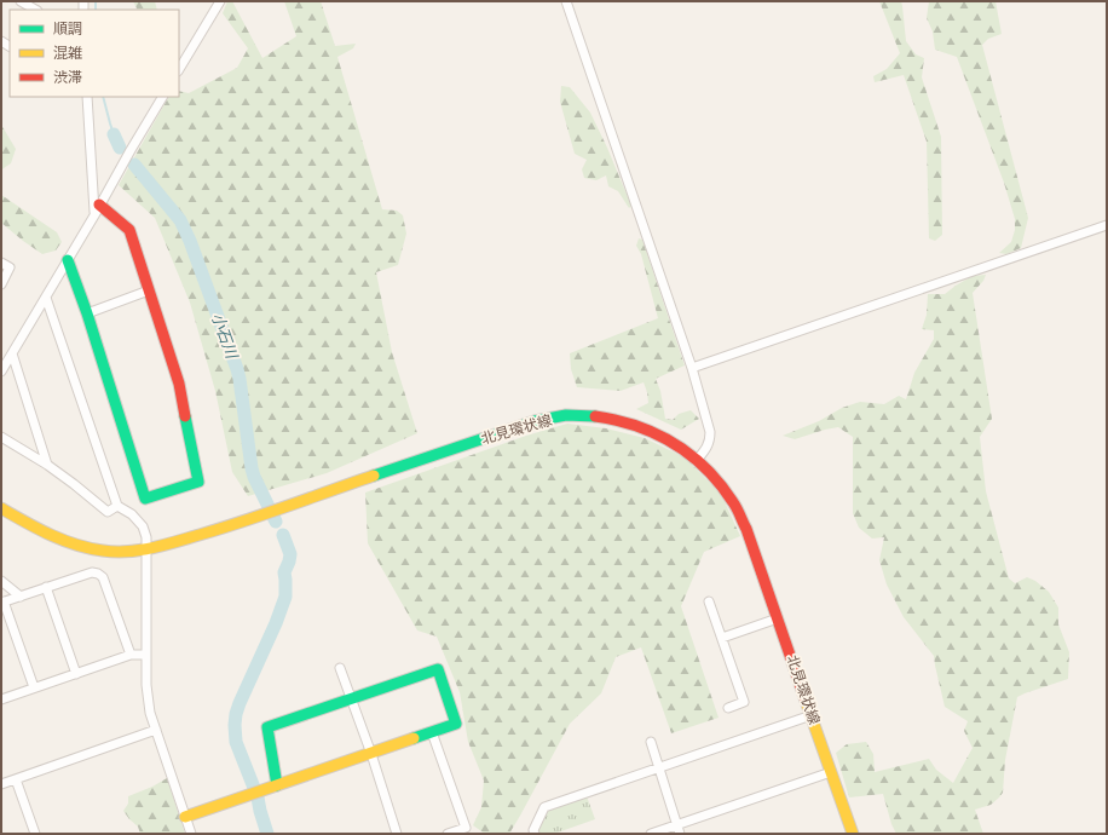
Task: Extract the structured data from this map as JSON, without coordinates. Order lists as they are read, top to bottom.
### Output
{
  "streets": {
    "street": ["北見環状線"]
  },
  "water": ["小石川"],
  "legend": ["順調", "混雑", "渋滞"]
}
